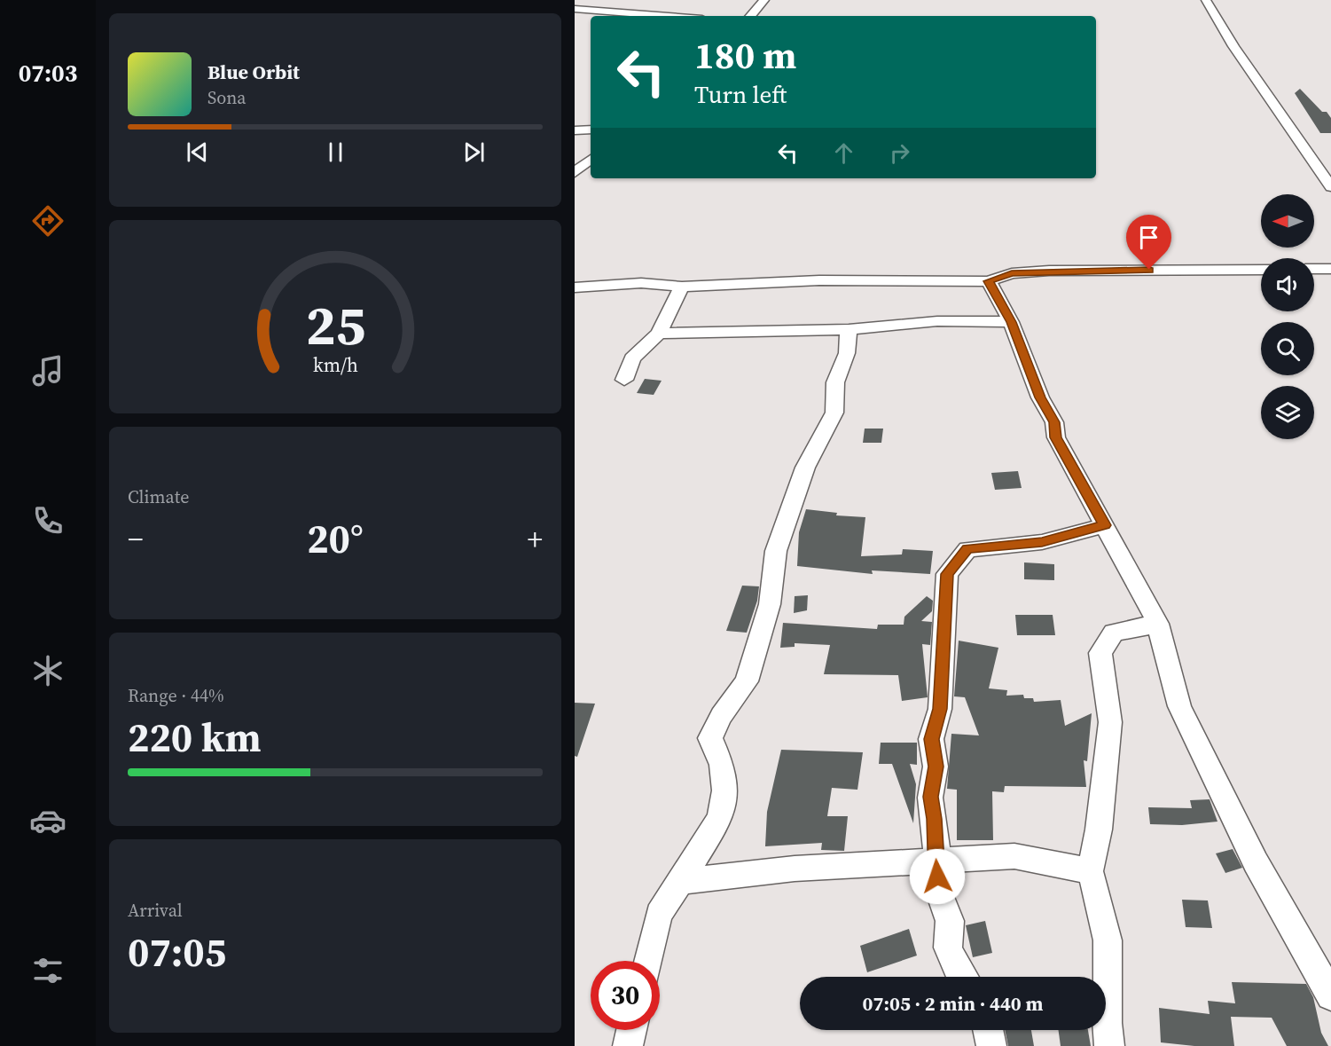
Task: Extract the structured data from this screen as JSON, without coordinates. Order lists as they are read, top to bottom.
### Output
{
  "north": "left",
  "page": {
    "tabs": "07:03",
    "turn": ["180 m", "Turn left"],
    "song": ["Blue Orbit", "Sona"],
    "tile": [
      "Climate",
      ["Range · 44%", "220 km"],
      ["Arrival", "07:05"]
    ],
    "heat": ["−", "20°", "+"],
    "limit": "30",
    "trip": "07:05 · 2 min · 440 m",
    "gauge": ["25", "km/h"]
  }
}
